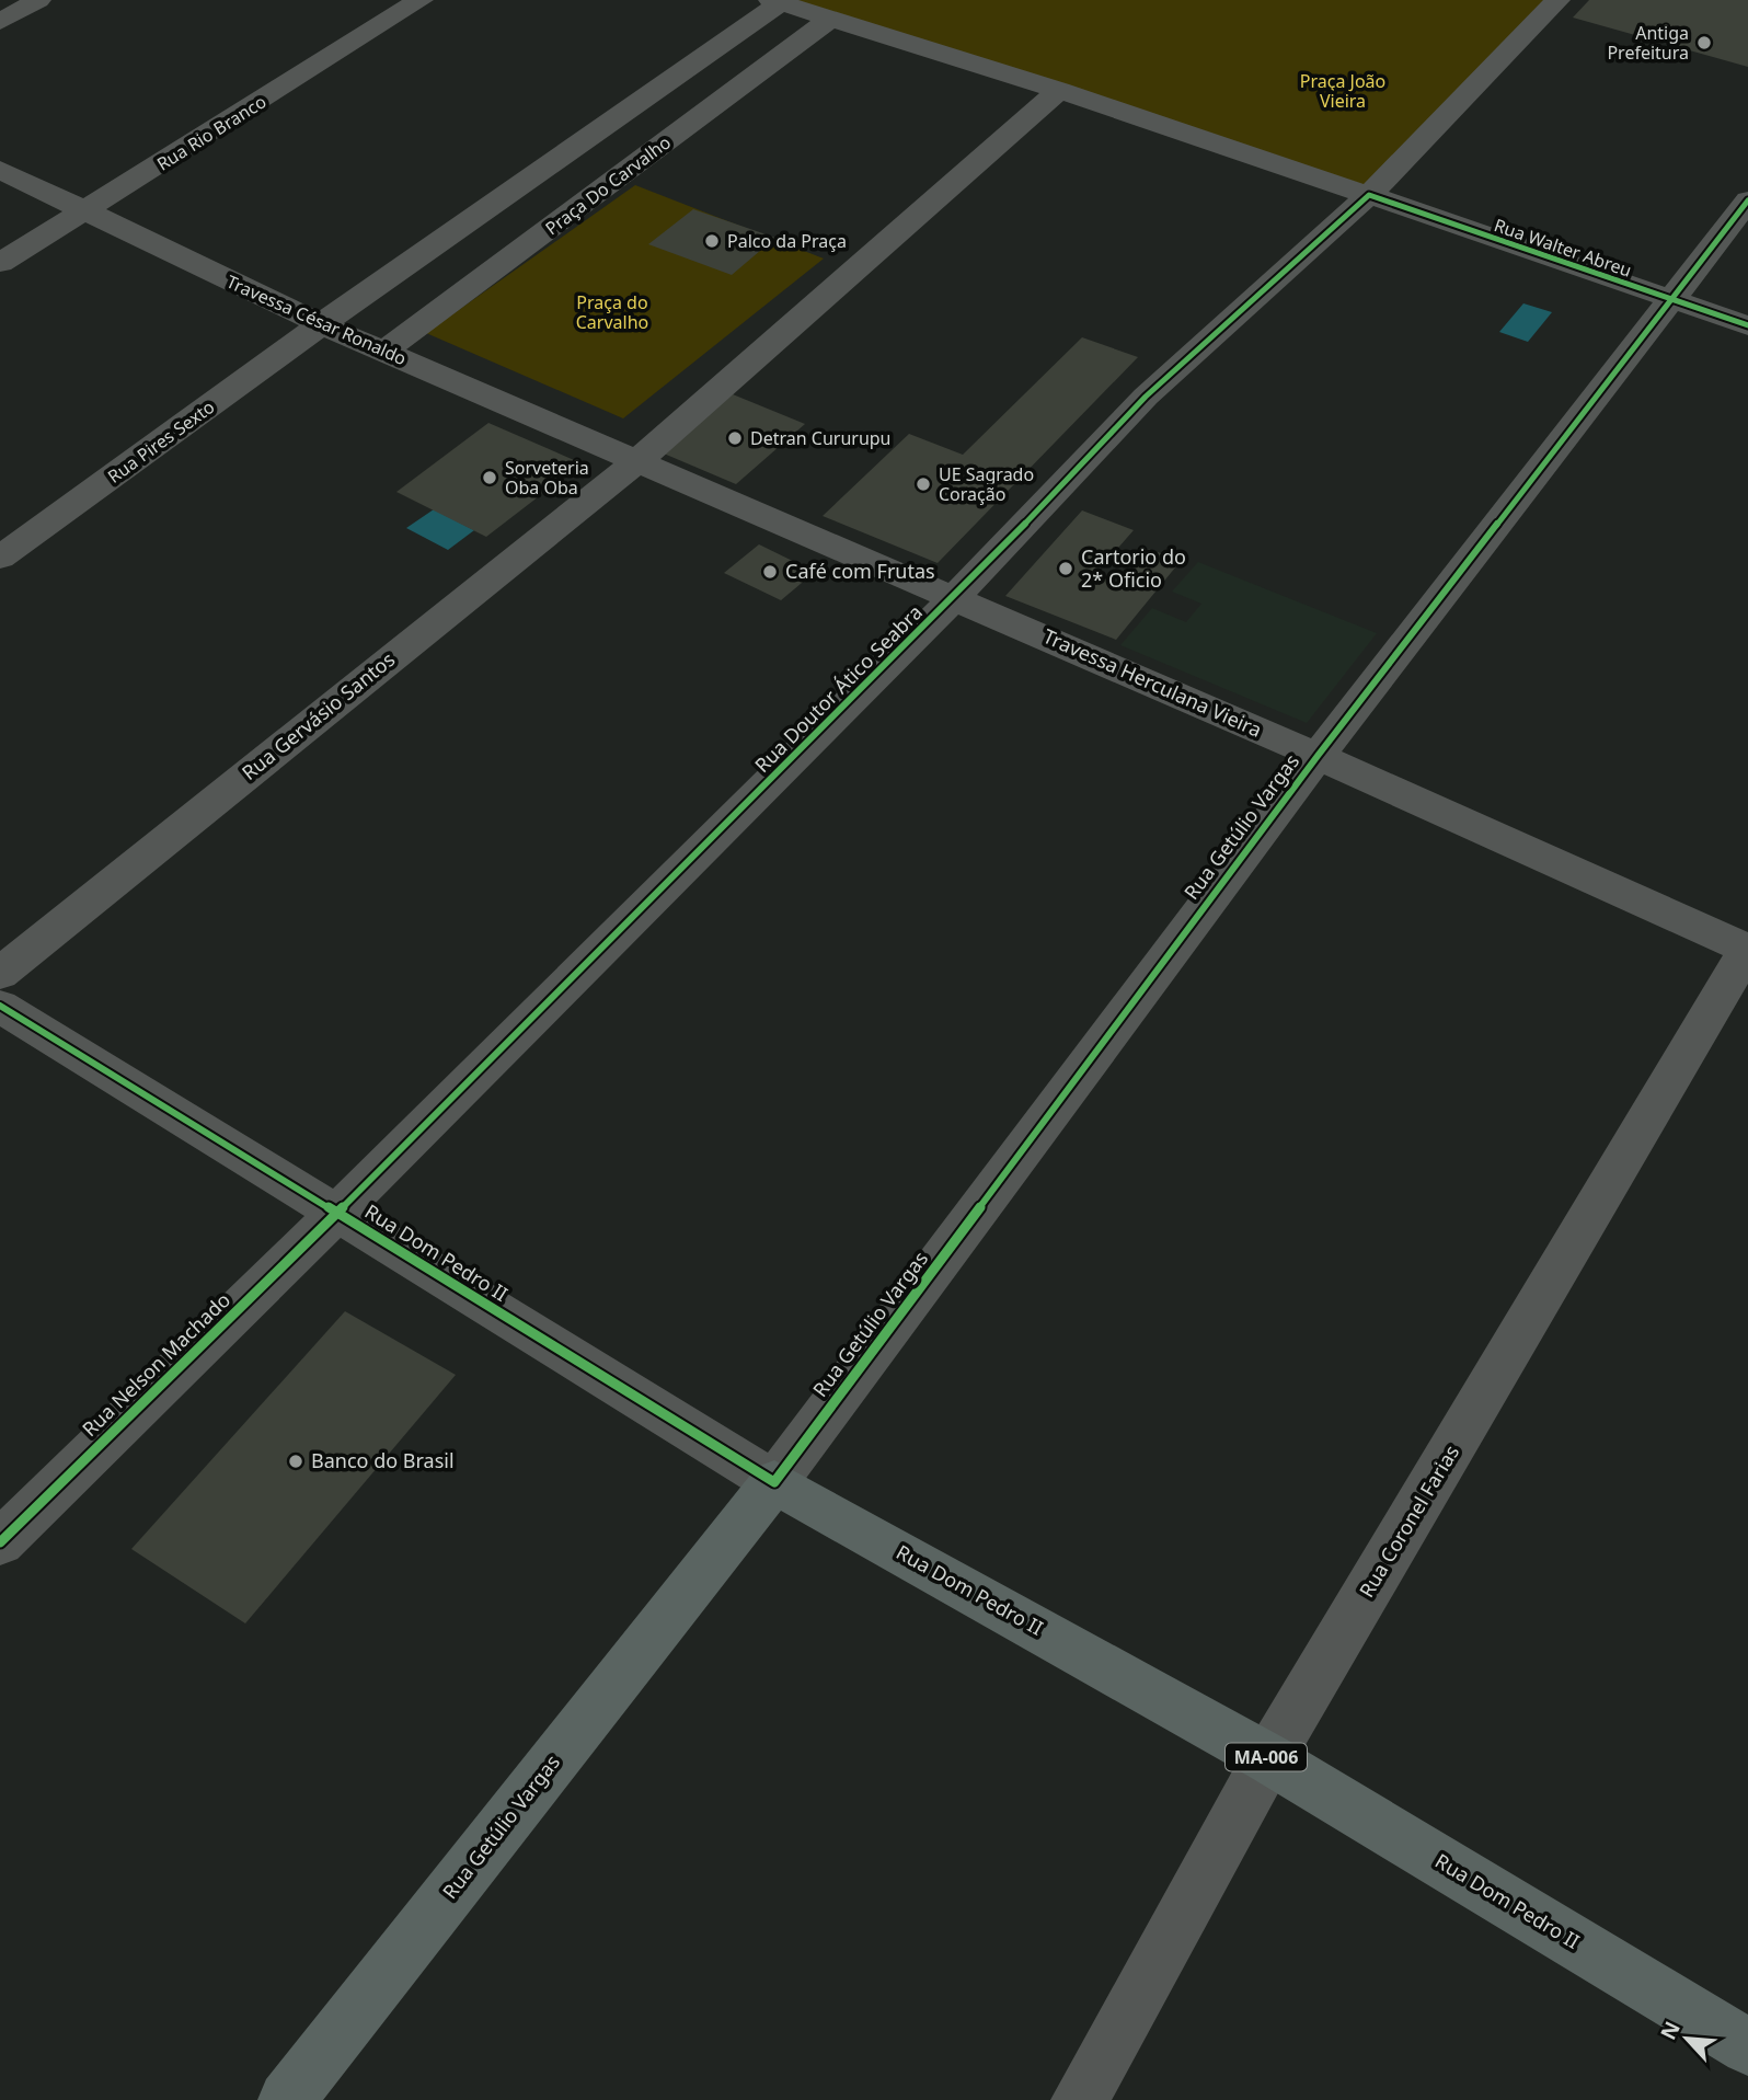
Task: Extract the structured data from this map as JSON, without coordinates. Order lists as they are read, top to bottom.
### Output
{
  "streets": {
    "main road": ["Rua Getúlio Vargas", "Rua Dom Pedro II", "MA-006"],
    "street": [
      "Rua Rio Branco",
      "Praça Do Carvalho",
      "Rua Walter Abreu",
      "Travessa César Ronaldo",
      "Rua Pires Sexto",
      "Travessa Herculana Vieira",
      "Rua Doutor Ático Seabra",
      "Rua Gervásio Santos",
      "Rua Nelson Machado",
      "Rua Coronel Farias"
    ]
  },
  "crossings": [
    ["Rua Rio Branco", "Travessa César Ronaldo"],
    ["Praça Do Carvalho", "Travessa César Ronaldo"],
    ["Rua Walter Abreu", "Rua Doutor Ático Seabra"],
    ["Rua Walter Abreu", "Rua Getúlio Vargas"],
    ["Travessa César Ronaldo", "Rua Pires Sexto"],
    ["Travessa César Ronaldo", "Travessa Herculana Vieira"],
    ["Travessa César Ronaldo", "Rua Gervásio Santos"],
    ["Travessa Herculana Vieira", "Rua Doutor Ático Seabra"],
    ["Travessa Herculana Vieira", "Rua Gervásio Santos"],
    ["Travessa Herculana Vieira", "Rua Getúlio Vargas"],
    ["Travessa Herculana Vieira", "Rua Coronel Farias"],
    ["Rua Doutor Ático Seabra", "Rua Dom Pedro II"],
    ["Rua Doutor Ático Seabra", "Rua Nelson Machado"],
    ["Rua Getúlio Vargas", "Rua Dom Pedro II"],
    ["Rua Dom Pedro II", "Rua Nelson Machado"],
    ["Rua Dom Pedro II", "Rua Coronel Farias"]
  ],
  "parks": ["Praça João Vieira", "Praça do Carvalho"],
  "places": [
    "Antiga Prefeitura",
    "Palco da Praça",
    "Detran Cururupu",
    "Sorveteria Oba Oba",
    "UE Sagrado Coração",
    "Cartorio do 2* Oficio",
    "Café com Frutas",
    "Banco do Brasil"
  ],
  "north": "top left"
}
